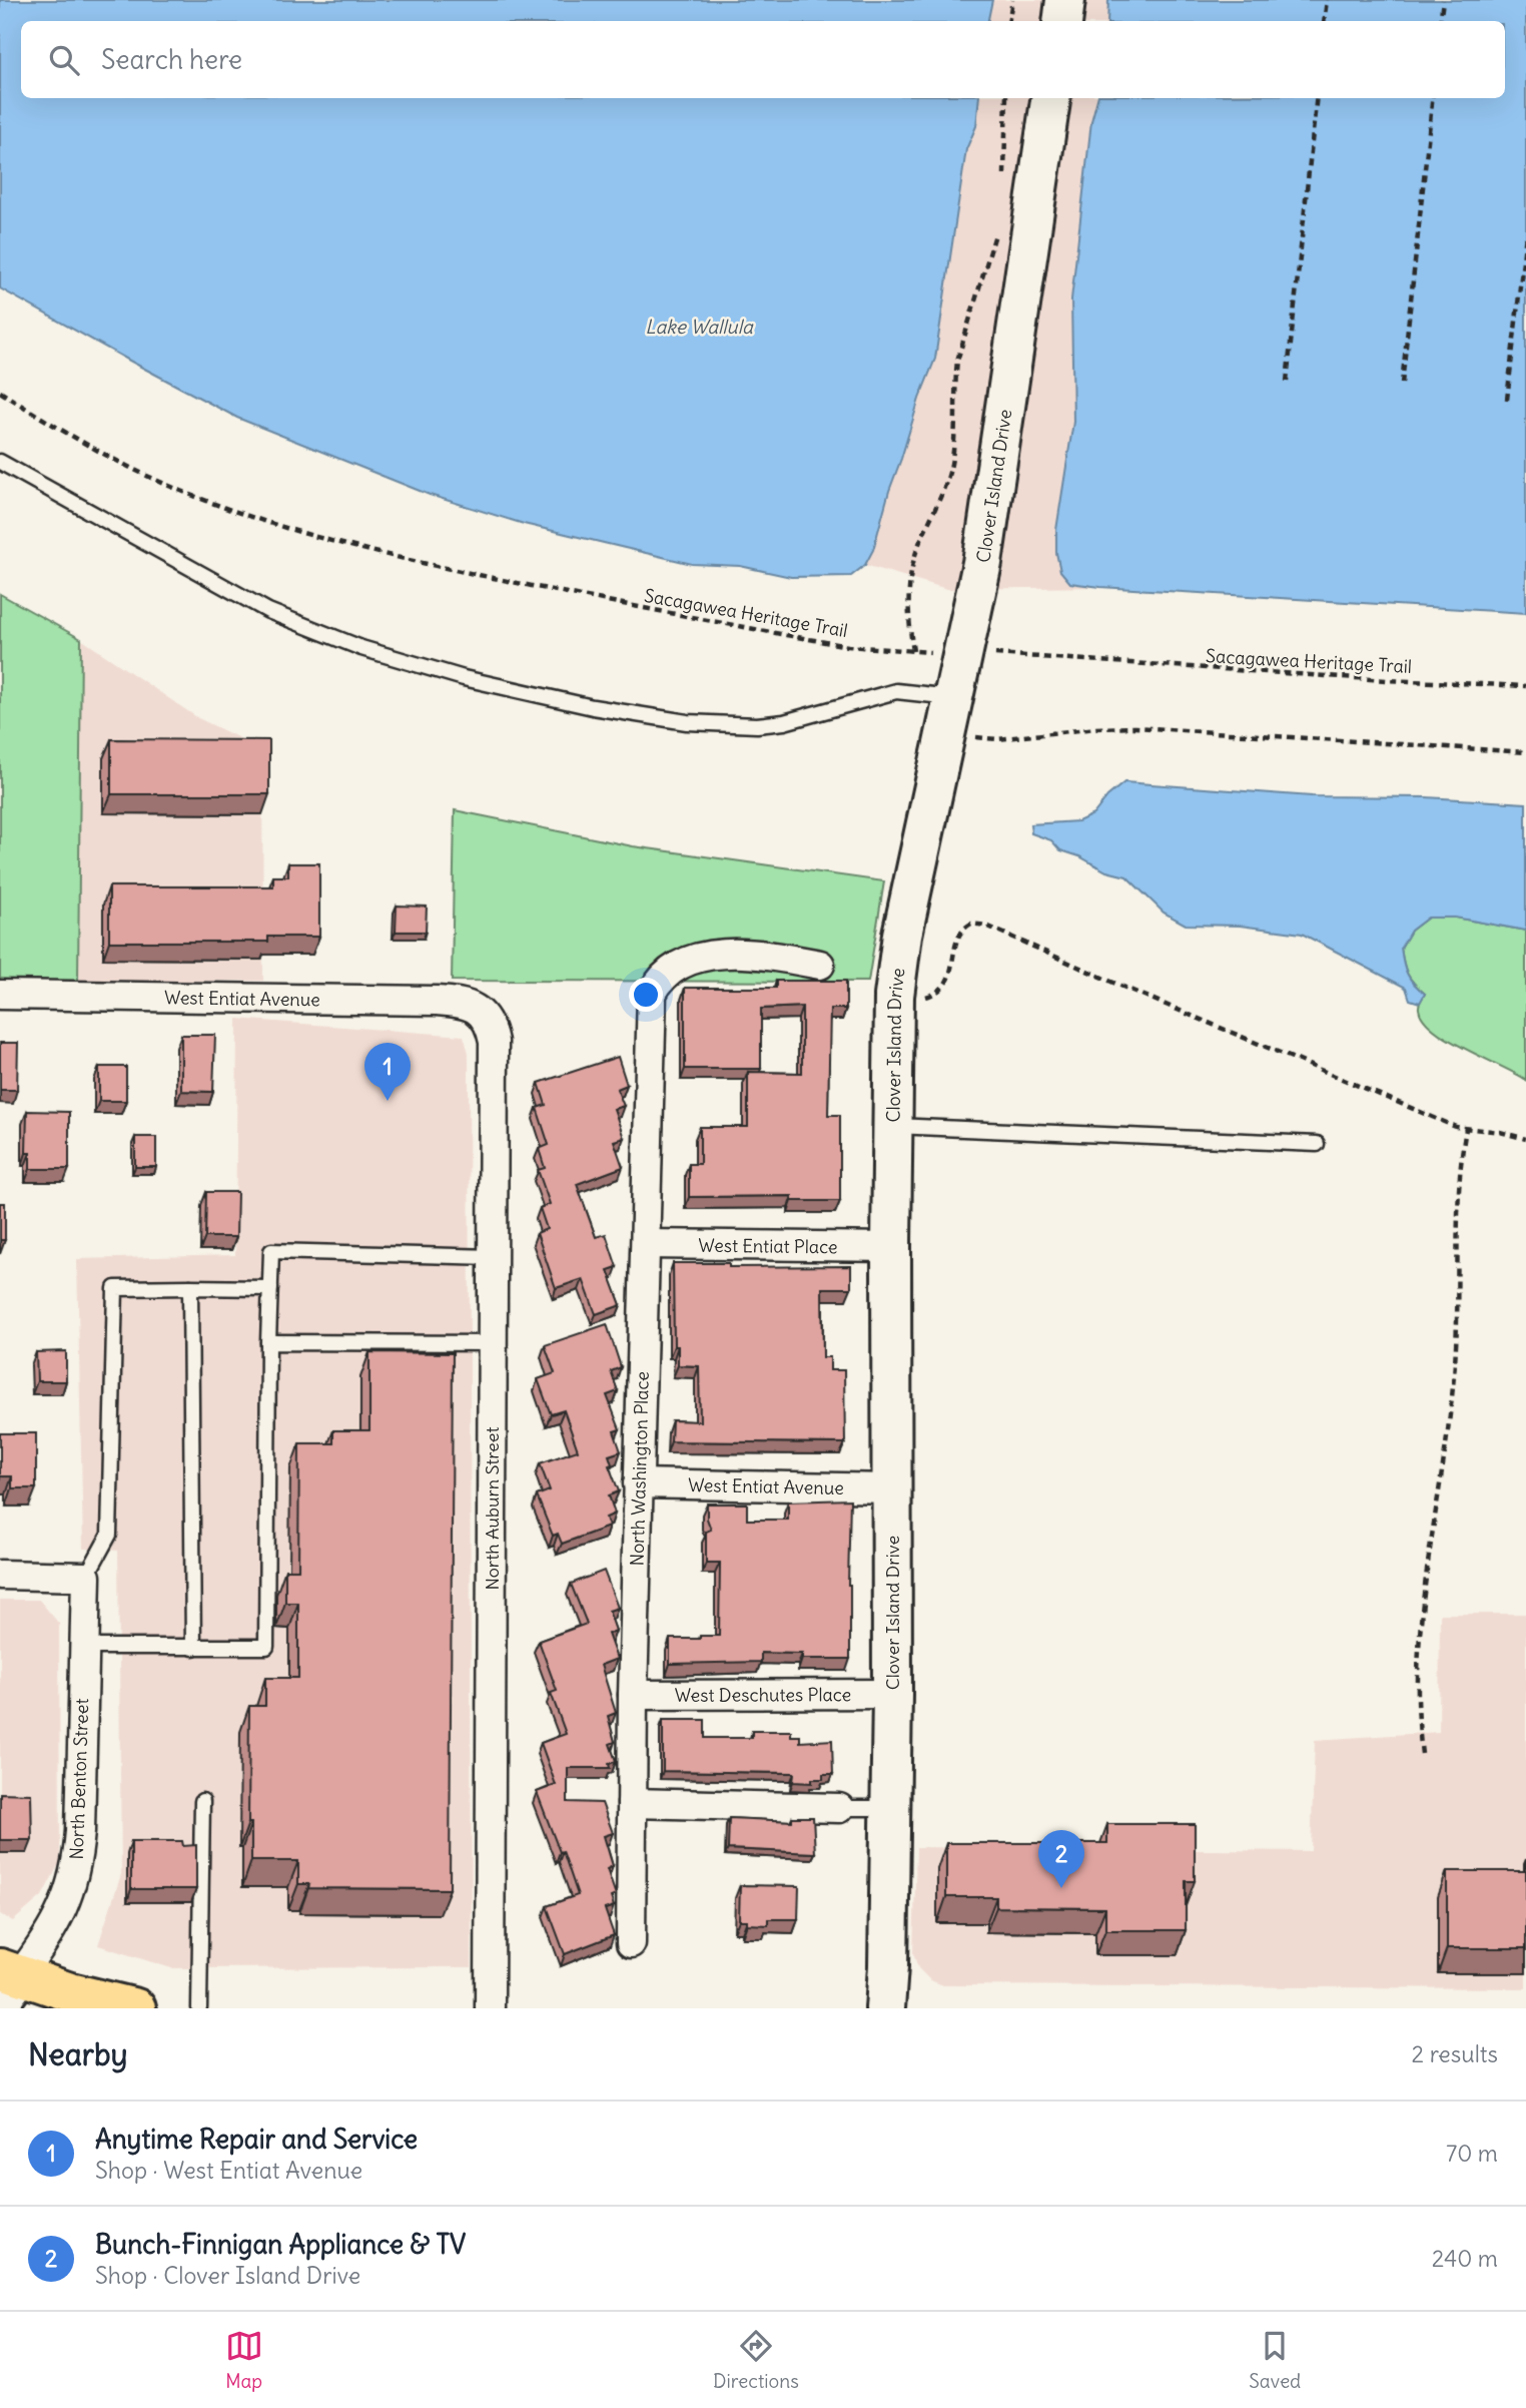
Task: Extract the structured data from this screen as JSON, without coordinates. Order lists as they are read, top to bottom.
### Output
{
  "streets": {
    "street": [
      "Clover Island Drive",
      "West Entiat Avenue",
      "West Entiat Place",
      "North Washington Place",
      "North Auburn Street",
      "West Deschutes Place",
      "North Benton Street"
    ],
    "path": ["Sacagawea Heritage Trail"]
  },
  "crossings": [
    ["Clover Island Drive", "Sacagawea Heritage Trail"],
    ["Clover Island Drive", "West Entiat Avenue"],
    ["Clover Island Drive", "West Entiat Place"],
    ["Clover Island Drive", "West Deschutes Place"],
    ["West Entiat Avenue", "North Washington Place"],
    ["West Entiat Avenue", "North Auburn Street"],
    ["West Entiat Place", "North Washington Place"],
    ["North Washington Place", "West Deschutes Place"]
  ],
  "water": ["Lake Wallula"],
  "page": {
    "search": "Search here",
    "pins": ["1", "2"],
    "heading": ["Nearby", "2 results"],
    "list": [
      {
        "mark": "1",
        "name": "Anytime Repair and Service",
        "note": "Shop · West Entiat Avenue",
        "value": "70 m"
      },
      {
        "mark": "2",
        "name": "Bunch-Finnigan Appliance & TV",
        "note": "Shop · Clover Island Drive",
        "value": "240 m"
      }
    ],
    "nav": ["Map", "Directions", "Saved"]
  }
}
